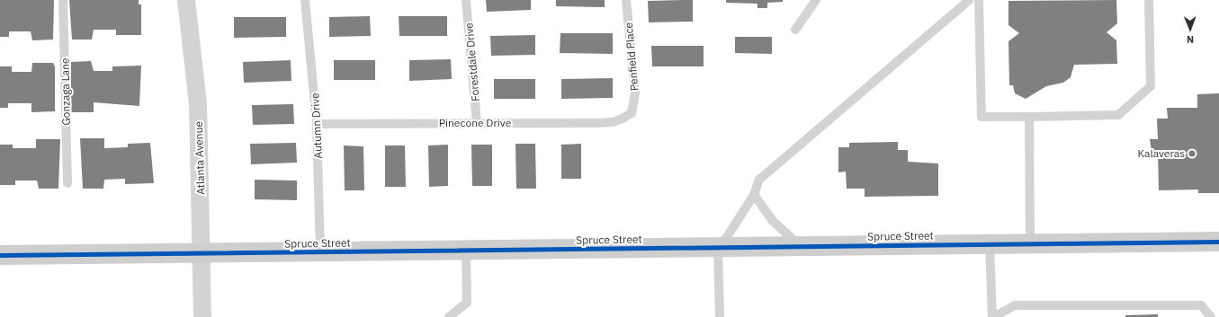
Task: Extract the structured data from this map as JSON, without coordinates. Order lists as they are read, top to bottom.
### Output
{
  "streets": {
    "main road": ["Spruce Street"],
    "street": ["Atlanta Avenue"],
    "lane": [
      "Penfield Place",
      "Forestdale Drive",
      "Gonzaga Lane",
      "Pinecone Drive",
      "Autumn Drive"
    ]
  },
  "crossings": [
    ["Penfield Place", "Pinecone Drive"],
    ["Forestdale Drive", "Pinecone Drive"],
    ["Pinecone Drive", "Autumn Drive"],
    ["Autumn Drive", "Spruce Street"],
    ["Atlanta Avenue", "Spruce Street"]
  ],
  "places": ["Kalaveras"],
  "north": "bottom"
}
